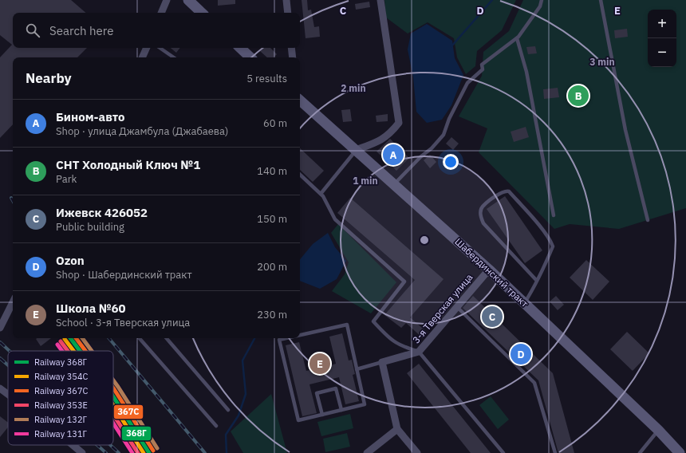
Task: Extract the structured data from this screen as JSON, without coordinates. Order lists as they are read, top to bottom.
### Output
{
  "streets": {
    "main road": ["Шабердинский тракт"],
    "street": ["3-я Тверская улица"]
  },
  "crossings": [
    ["Шабердинский тракт", "3-я Тверская улица"]
  ],
  "lines": [
    "rail line 368Г",
    "rail line 367С",
    "rail line 132Г",
    "rail line 354С",
    "rail line 353Е",
    "rail line 131Г"
  ],
  "legend": [
    "Railway 368Г",
    "Railway 354С",
    "Railway 367С",
    "Railway 353Е",
    "Railway 132Г",
    "Railway 131Г"
  ],
  "page": {
    "map_buttons": ["+", "−"],
    "search": "Search here",
    "heading": ["Nearby", "5 results"],
    "pins": [
      "B",
      "A",
      "C",
      "D",
      "E"
    ],
    "list": [
      {
        "mark": "A",
        "name": "Бином-авто",
        "note": "Shop · улица Джамбула (Джабаева)",
        "value": "60 m"
      },
      {
        "mark": "B",
        "name": "СНТ Холодный Ключ №1",
        "note": "Park",
        "value": "140 m"
      },
      {
        "mark": "C",
        "name": "Ижевск 426052",
        "note": "Public building",
        "value": "150 m"
      },
      {
        "mark": "D",
        "name": "Ozon",
        "note": "Shop · Шабердинский тракт",
        "value": "200 m"
      },
      {
        "mark": "E",
        "name": "Школа №60",
        "note": "School · 3-я Тверская улица",
        "value": "230 m"
      }
    ]
  },
  "grid": {
    "columns": ["C", "D", "E"]
  },
  "rings": ["3 min", "2 min", "1 min"]
}
